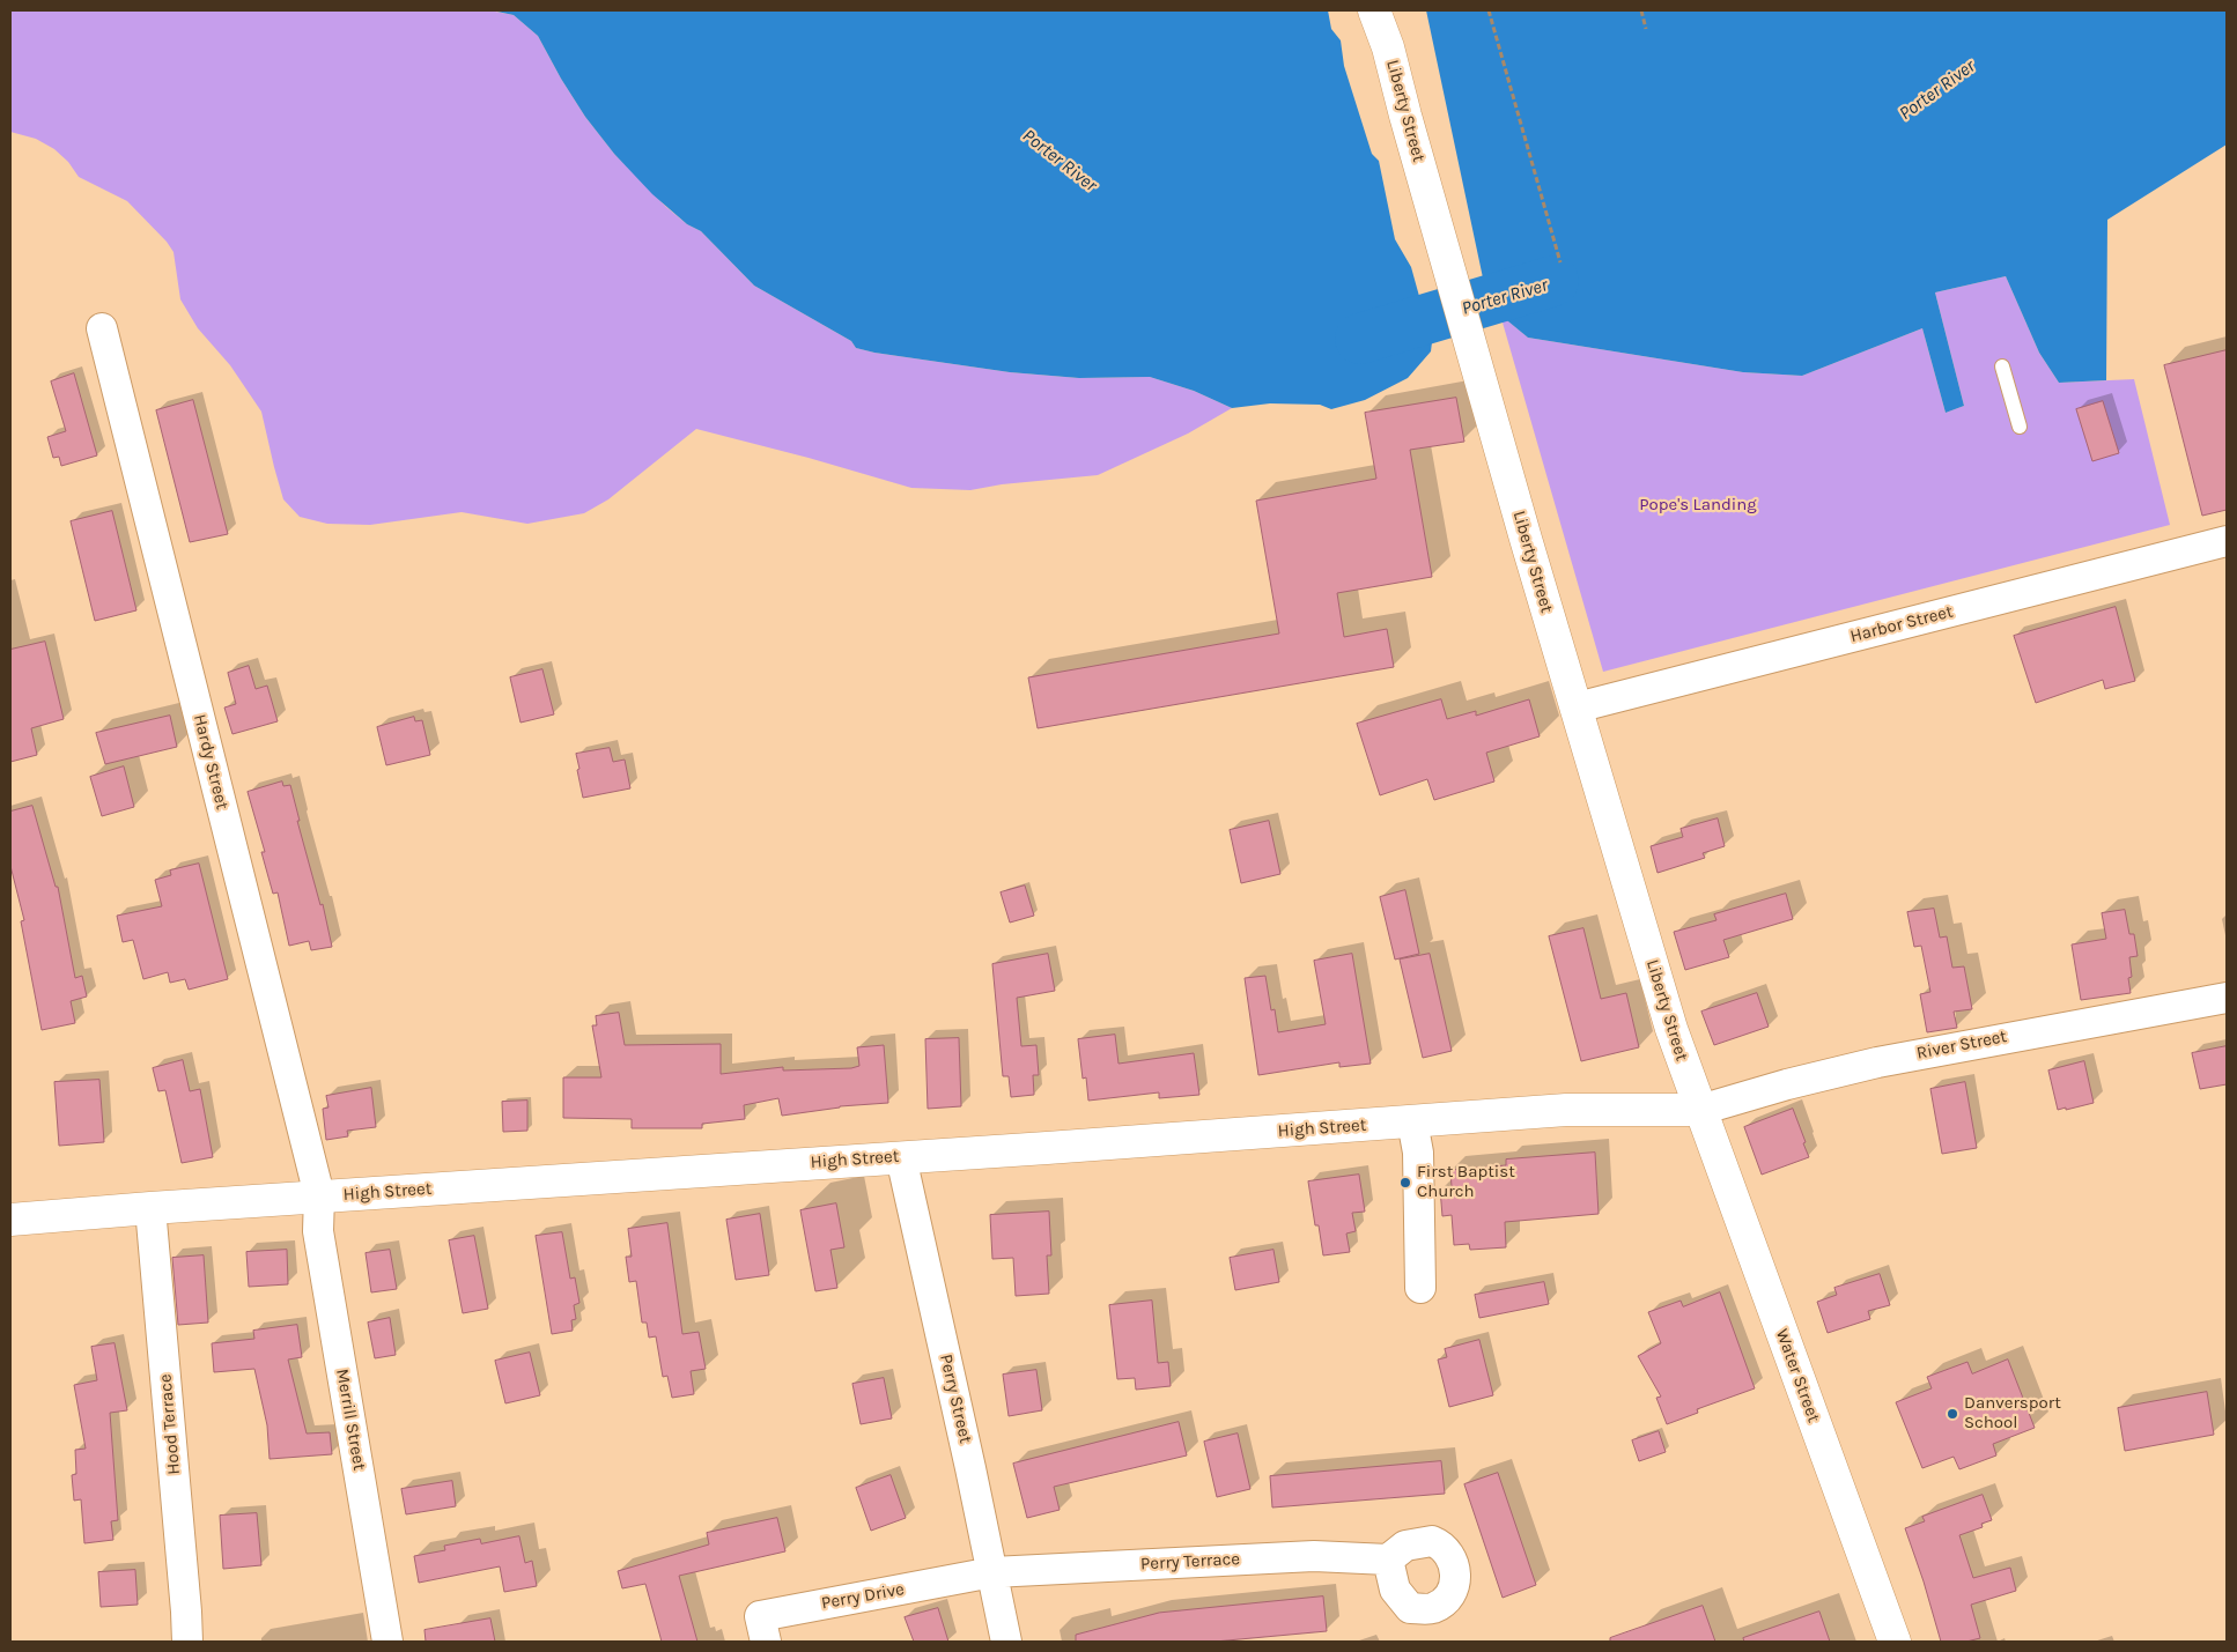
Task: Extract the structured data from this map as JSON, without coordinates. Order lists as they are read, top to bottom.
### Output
{
  "streets": {
    "main road": ["Liberty Street", "High Street", "Water Street"],
    "street": [
      "Harbor Street",
      "Hardy Street",
      "River Street",
      "Perry Street",
      "Merrill Street",
      "Hood Terrace",
      "Perry Terrace",
      "Perry Drive"
    ]
  },
  "crossings": [
    ["Liberty Street", "Harbor Street"],
    ["Liberty Street", "River Street"],
    ["Liberty Street", "High Street"],
    ["Liberty Street", "Water Street"],
    ["Hardy Street", "High Street"],
    ["Hardy Street", "Merrill Street"],
    ["River Street", "High Street"],
    ["River Street", "Water Street"],
    ["High Street", "Water Street"],
    ["High Street", "Perry Street"],
    ["High Street", "Merrill Street"],
    ["High Street", "Hood Terrace"],
    ["Perry Street", "Perry Terrace"],
    ["Perry Street", "Perry Drive"],
    ["Perry Terrace", "Perry Drive"]
  ],
  "water": ["Porter River"],
  "parks": ["Pope's Landing"],
  "places": ["First Baptist Church", "Danversport School"]
}
